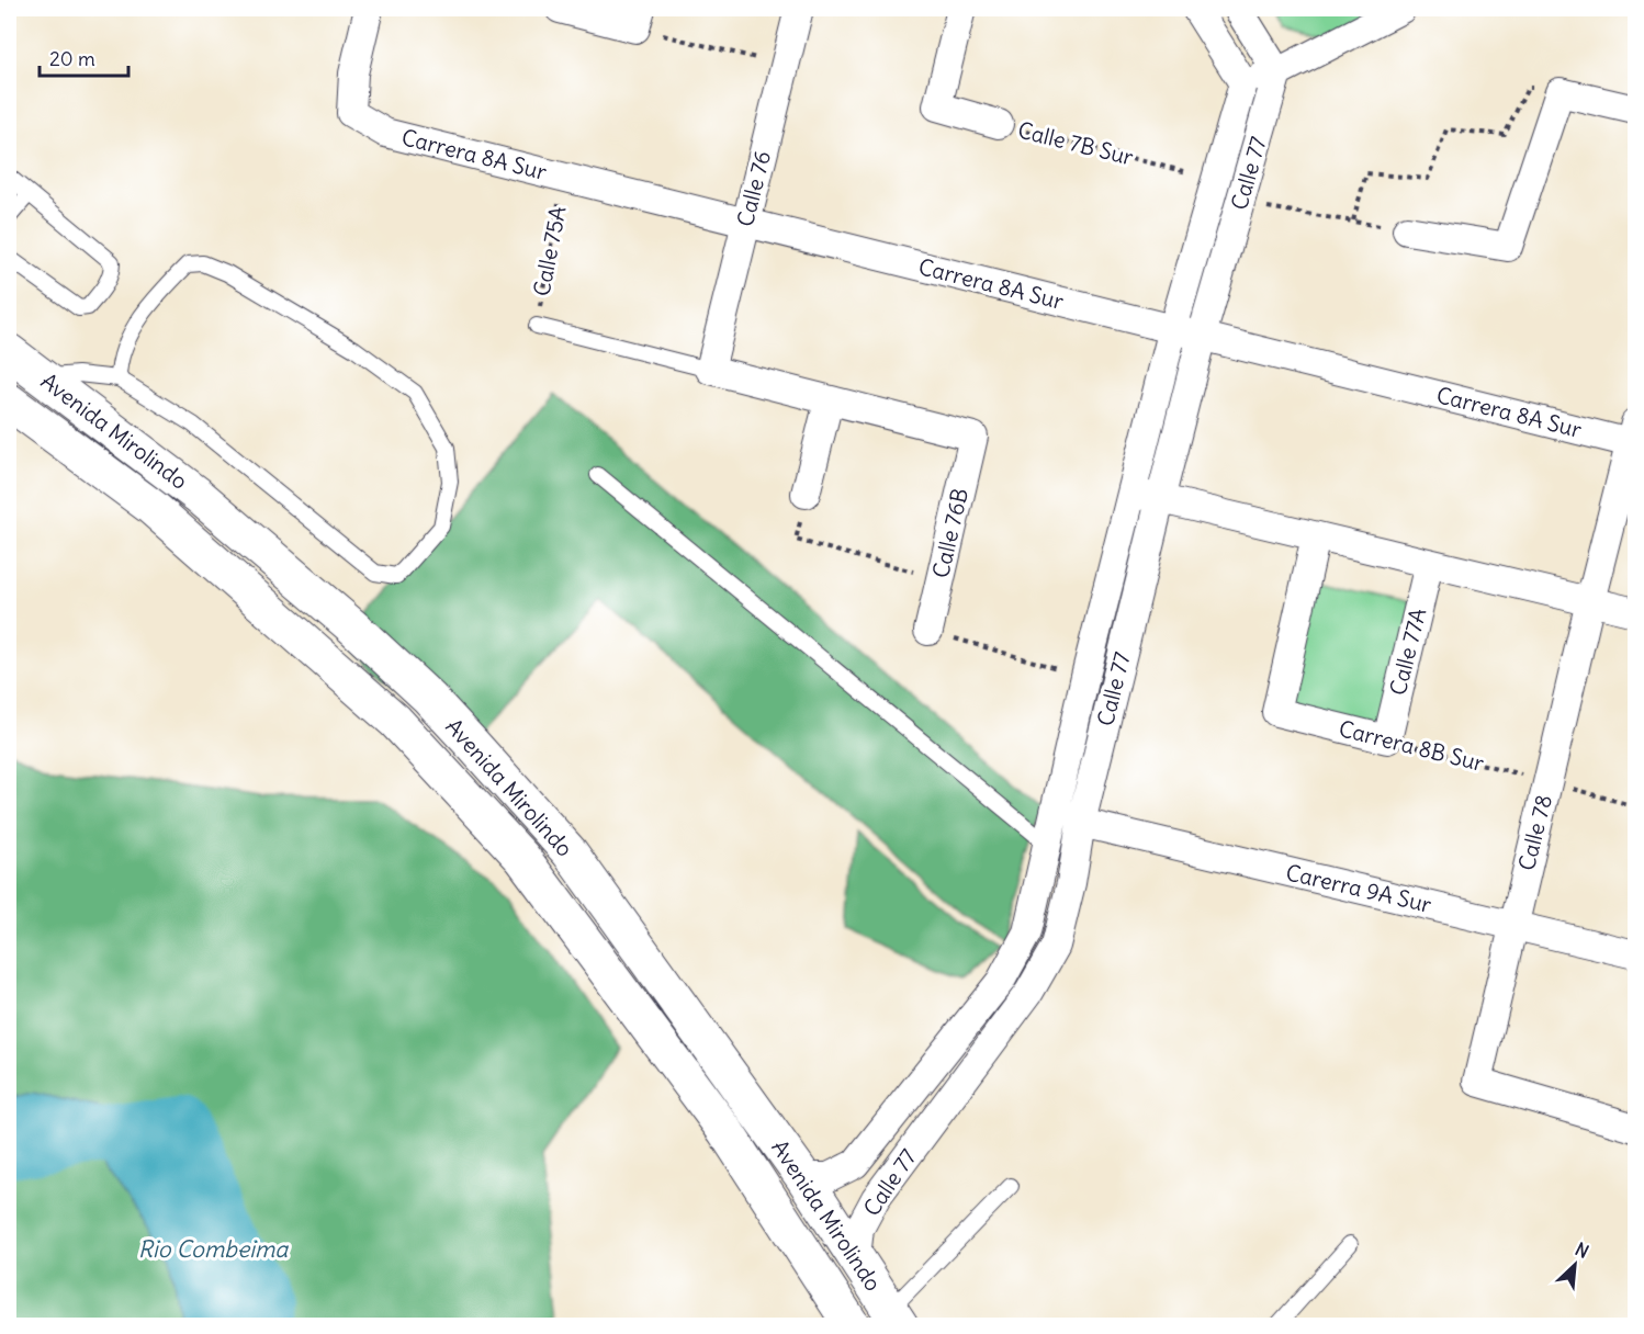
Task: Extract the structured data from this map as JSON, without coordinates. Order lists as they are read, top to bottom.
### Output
{
  "streets": {
    "main road": ["Avenida Mirolindo"],
    "street": [
      "Calle 7B Sur",
      "Carrera 8A Sur",
      "Calle 77",
      "Calle 76",
      "Calle 76B",
      "Calle 77A",
      "Carrera 8B Sur",
      "Calle 78",
      "Carerra 9A Sur"
    ],
    "path": ["Calle 75A"]
  },
  "crossings": [
    ["Calle 7B Sur", "Calle 77"],
    ["Carrera 8A Sur", "Calle 77"],
    ["Carrera 8A Sur", "Calle 76"],
    ["Carrera 8A Sur", "Calle 75A"],
    ["Carrera 8A Sur", "Calle 78"],
    ["Calle 77", "Avenida Mirolindo"],
    ["Calle 77", "Carerra 9A Sur"],
    ["Calle 77A", "Carrera 8B Sur"],
    ["Carrera 8B Sur", "Calle 78"],
    ["Calle 78", "Carerra 9A Sur"]
  ],
  "water": ["Rio Combeima"],
  "scale_bar": "20 m",
  "north": "top right"
}
